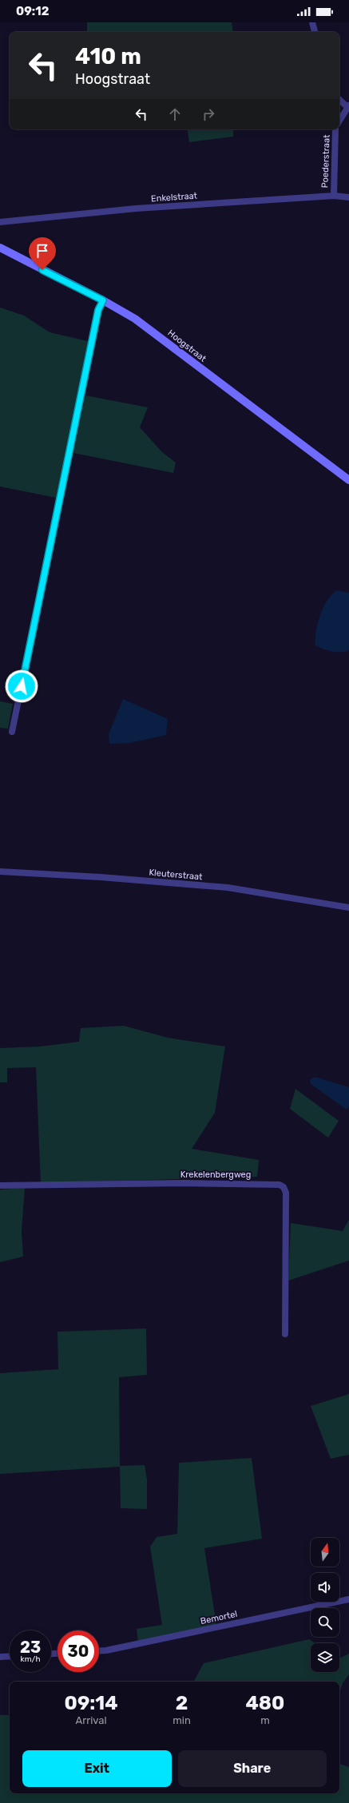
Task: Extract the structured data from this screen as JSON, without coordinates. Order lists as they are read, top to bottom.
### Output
{
  "streets": {
    "street": [
      "Poederstraat",
      "Enkelstraat",
      "Hoogstraat",
      "Kleuterstraat",
      "Krekelenbergweg",
      "Bemortel"
    ]
  },
  "crossings": [
    ["Poederstraat", "Enkelstraat"]
  ],
  "north": "top",
  "page": {
    "status": "09:12",
    "turn": ["410 m", "Hoogstraat"],
    "speed": "23 km/h",
    "limit": "30",
    "eta": [
      "09:14",
      "Arrival",
      "2",
      "min",
      "480",
      "m"
    ],
    "buttons": ["Exit", "Share"]
  }
}
